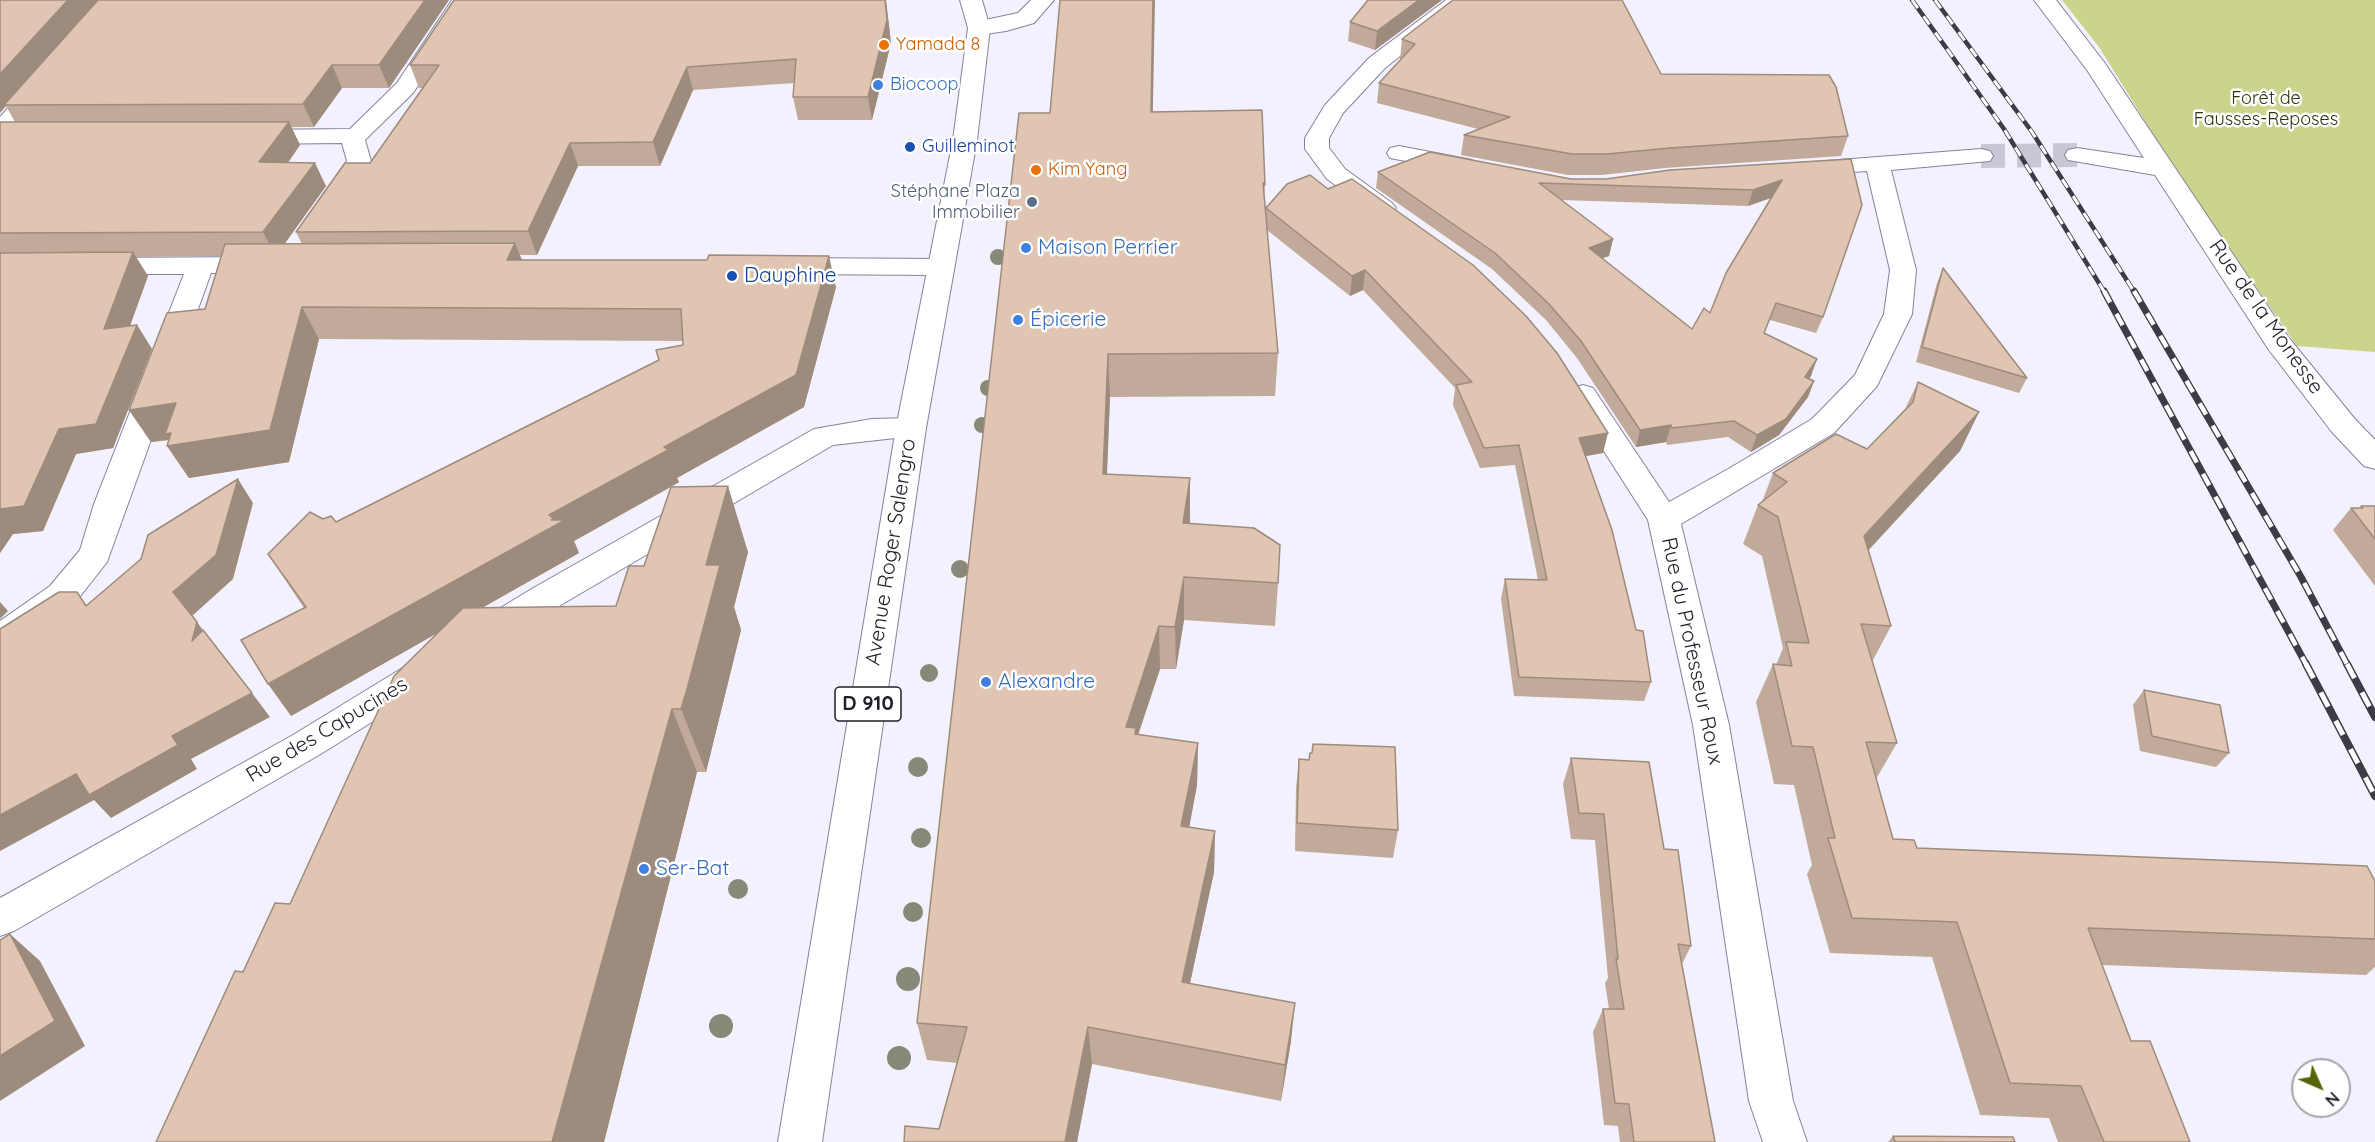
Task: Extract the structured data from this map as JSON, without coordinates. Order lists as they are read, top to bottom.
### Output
{
  "streets": {
    "street": [
      "Rue de la Monesse",
      "Avenue Roger Salengro",
      "Rue du Professeur Roux",
      "D 910",
      "Rue des Capucines"
    ]
  },
  "crossings": [
    ["Avenue Roger Salengro", "Rue des Capucines"]
  ],
  "parks": ["Forêt de Fausses-Reposes"],
  "places": [
    "Yamada 8",
    "Biocoop",
    "Guilleminot",
    "Kim Yang",
    "Stéphane Plaza Immobilier",
    "Maison Perrier",
    "Dauphine",
    "Épicerie",
    "Alexandre",
    "Ser-Bat"
  ],
  "north": "bottom right"
}
